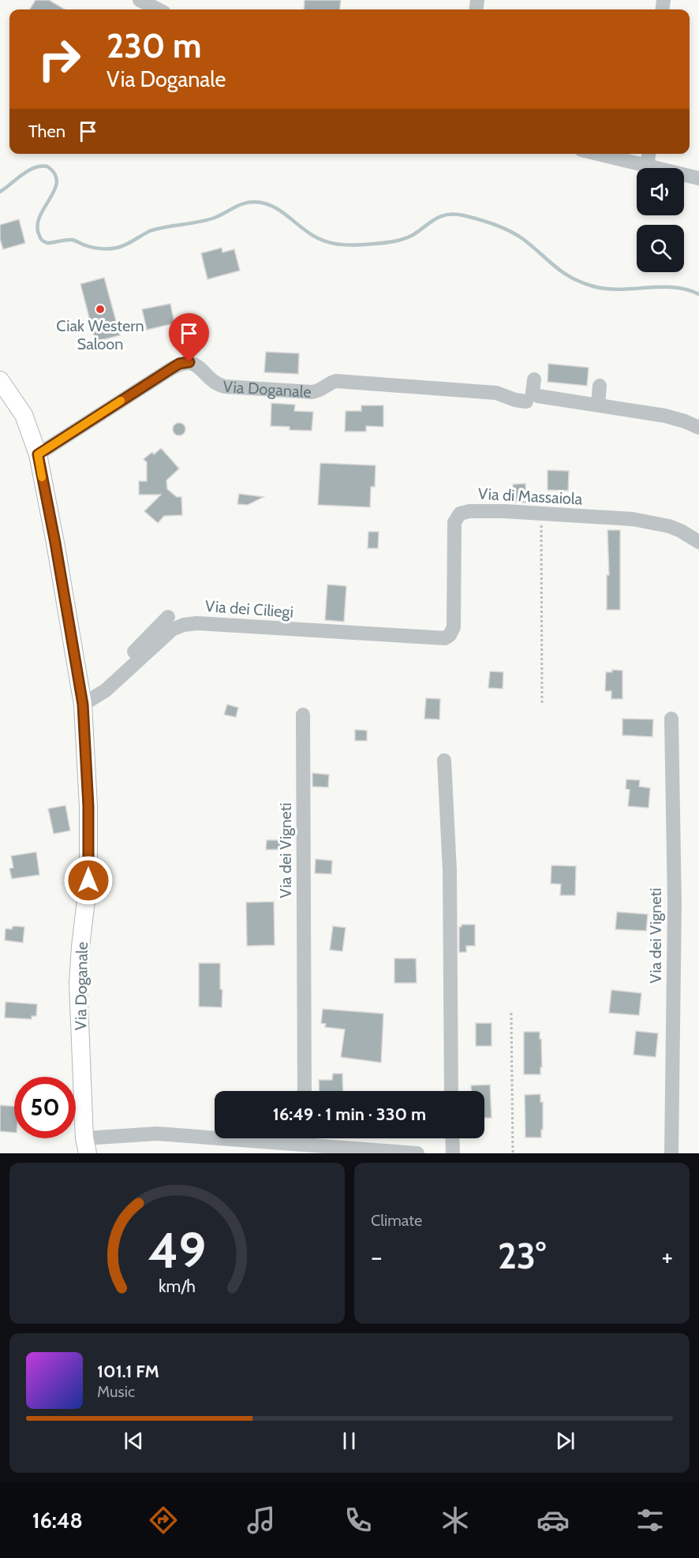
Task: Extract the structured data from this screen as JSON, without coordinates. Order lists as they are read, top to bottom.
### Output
{
  "streets": {
    "main road": ["Via Doganale"],
    "street": ["Via di Massaiola", "Via dei Ciliegi", "Via dei Vigneti"]
  },
  "crossings": [
    ["Via Doganale", "Via dei Ciliegi"],
    ["Via di Massaiola", "Via dei Ciliegi"]
  ],
  "places": ["Ciak Western Saloon"],
  "page": {
    "turn": ["230 m", "Via Doganale"],
    "then": "Then",
    "limit": "50",
    "trip": "16:49 · 1 min · 330 m",
    "tile": "Climate",
    "heat": ["−", "23°", "+"],
    "song": ["101.1 FM", "Music"],
    "tabs": "16:48",
    "gauge": ["49", "km/h"]
  }
}
